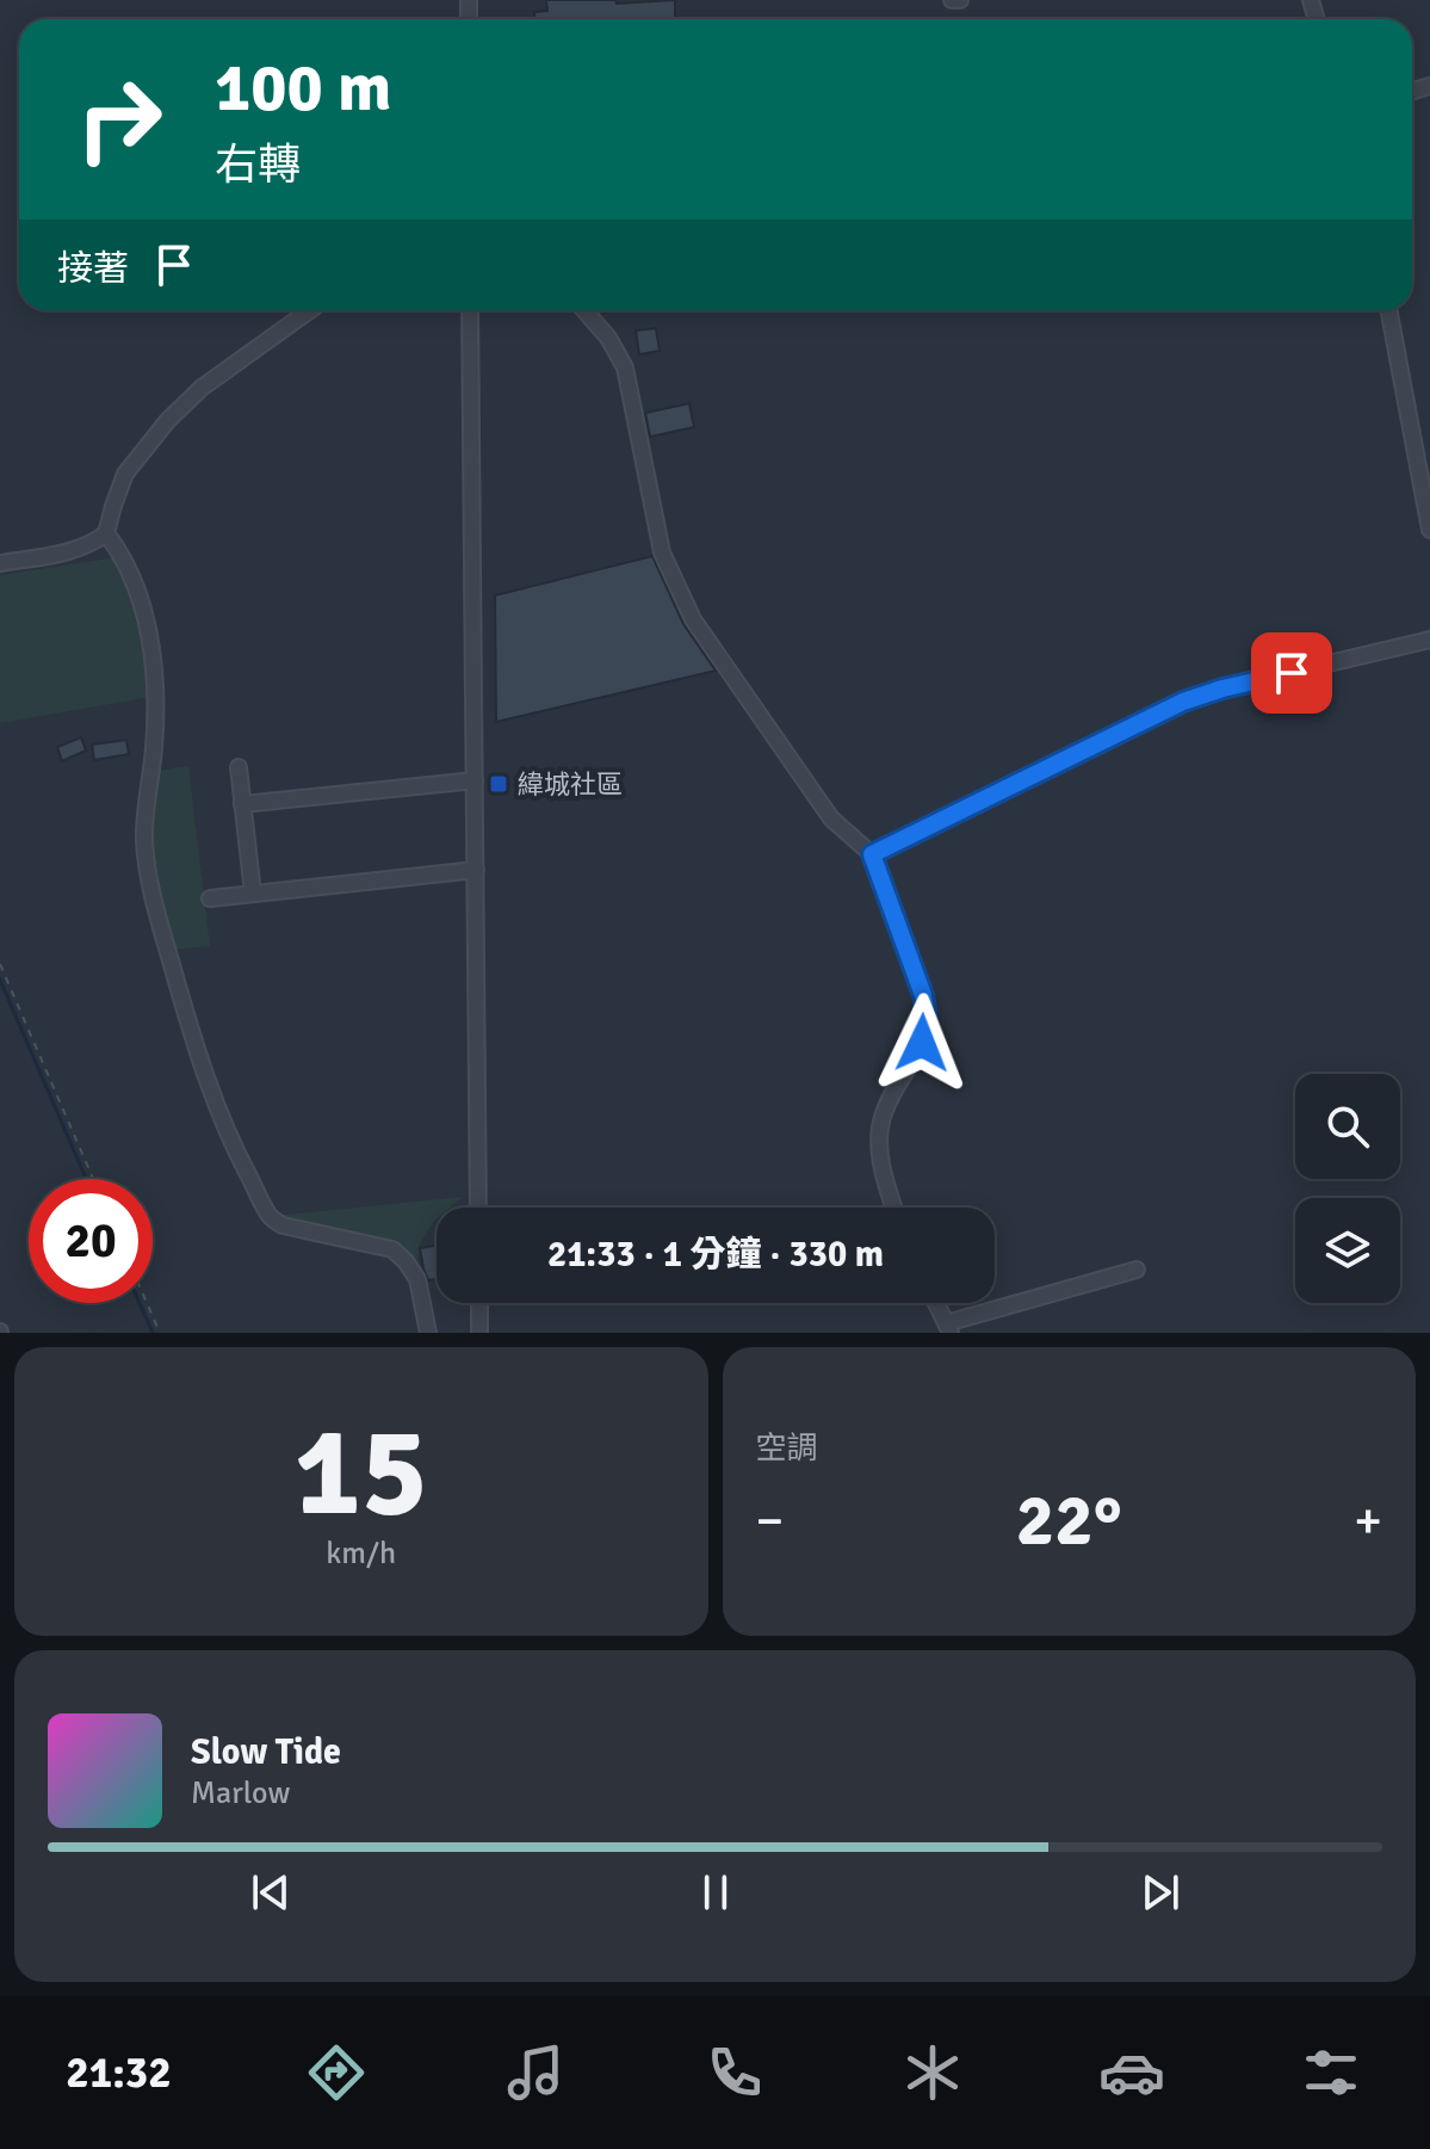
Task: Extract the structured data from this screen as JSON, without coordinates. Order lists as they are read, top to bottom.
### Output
{
  "places": {
    "transit": ["緯城社區"]
  },
  "page": {
    "turn": ["100 m", "右轉"],
    "then": "接著",
    "limit": "20",
    "trip": "21:33 · 1 分鐘 · 330 m",
    "tile": [
      ["15", "km/h"],
      "空調"
    ],
    "heat": ["−", "22°", "+"],
    "song": ["Slow Tide", "Marlow"],
    "tabs": "21:32"
  }
}
